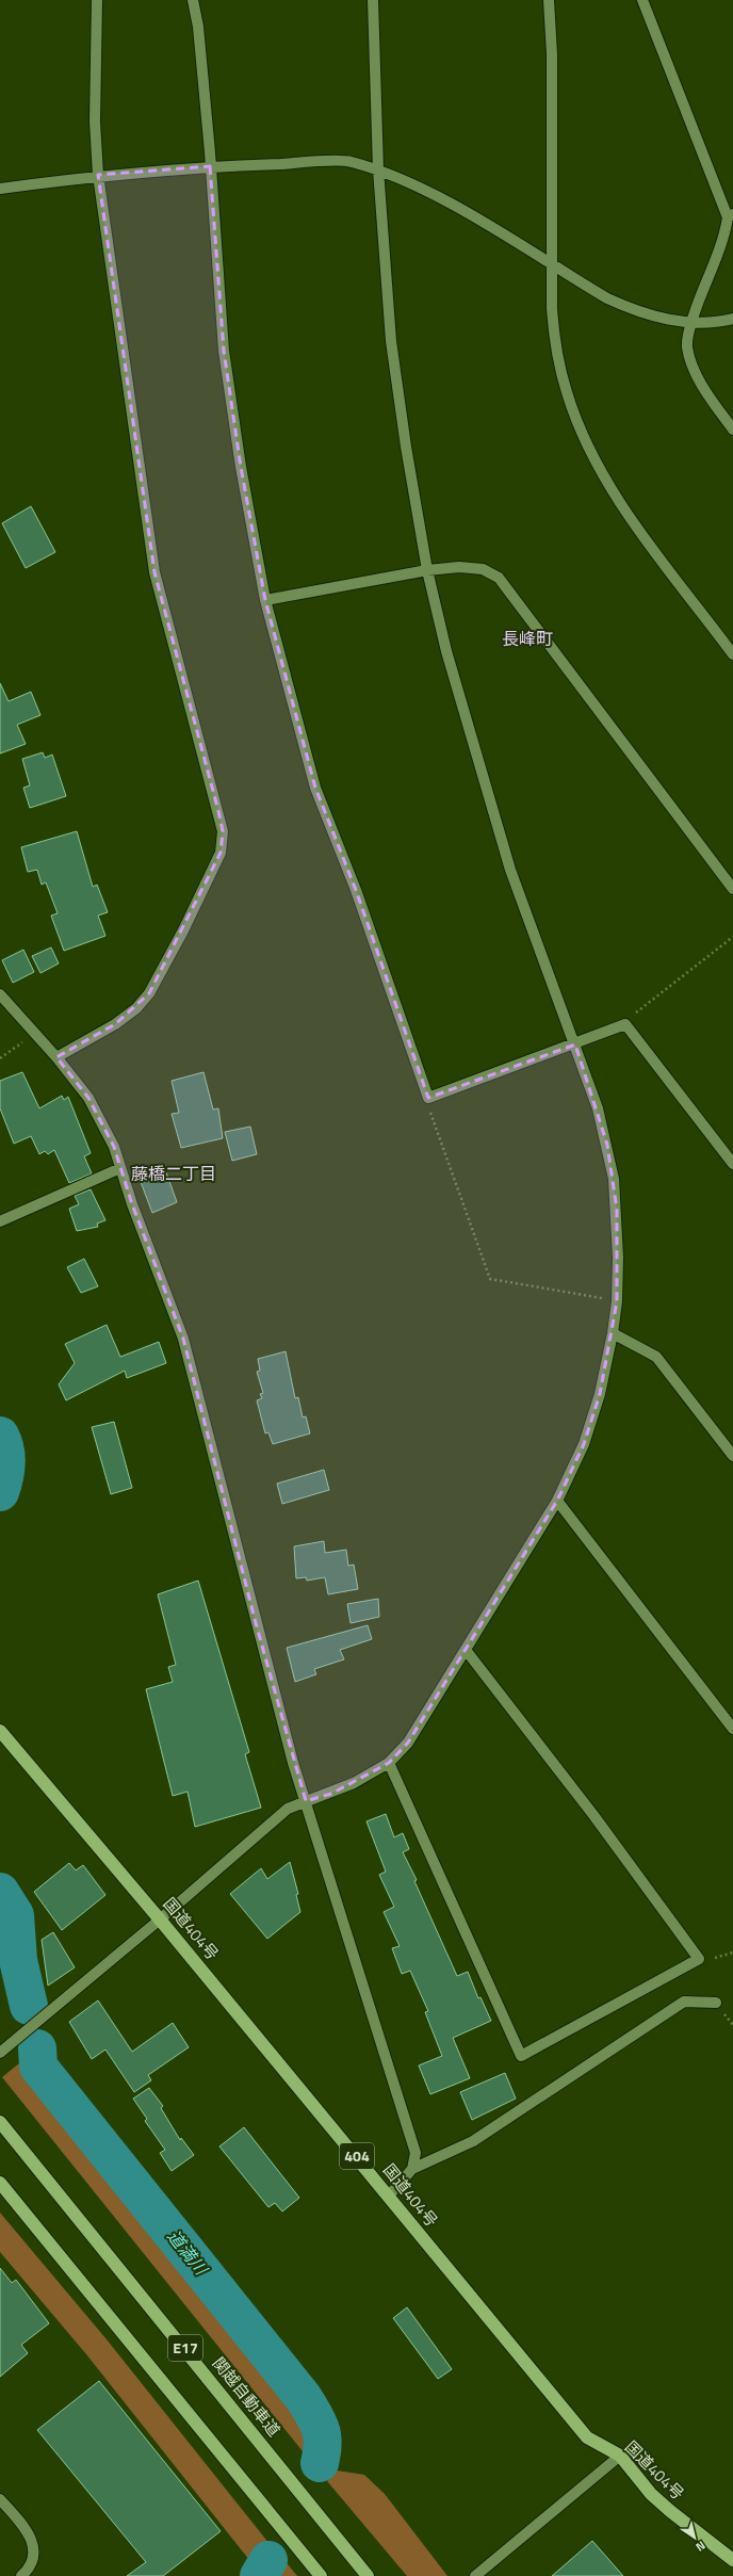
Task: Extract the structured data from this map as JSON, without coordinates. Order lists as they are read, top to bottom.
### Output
{
  "streets": {
    "highway": [
      "国道404号",
      "404",
      "E17",
      "関越自動車道"
    ]
  },
  "districts": ["長峰町", "藤橋二丁目"],
  "water": ["道満川"],
  "north": "bottom right"
}
